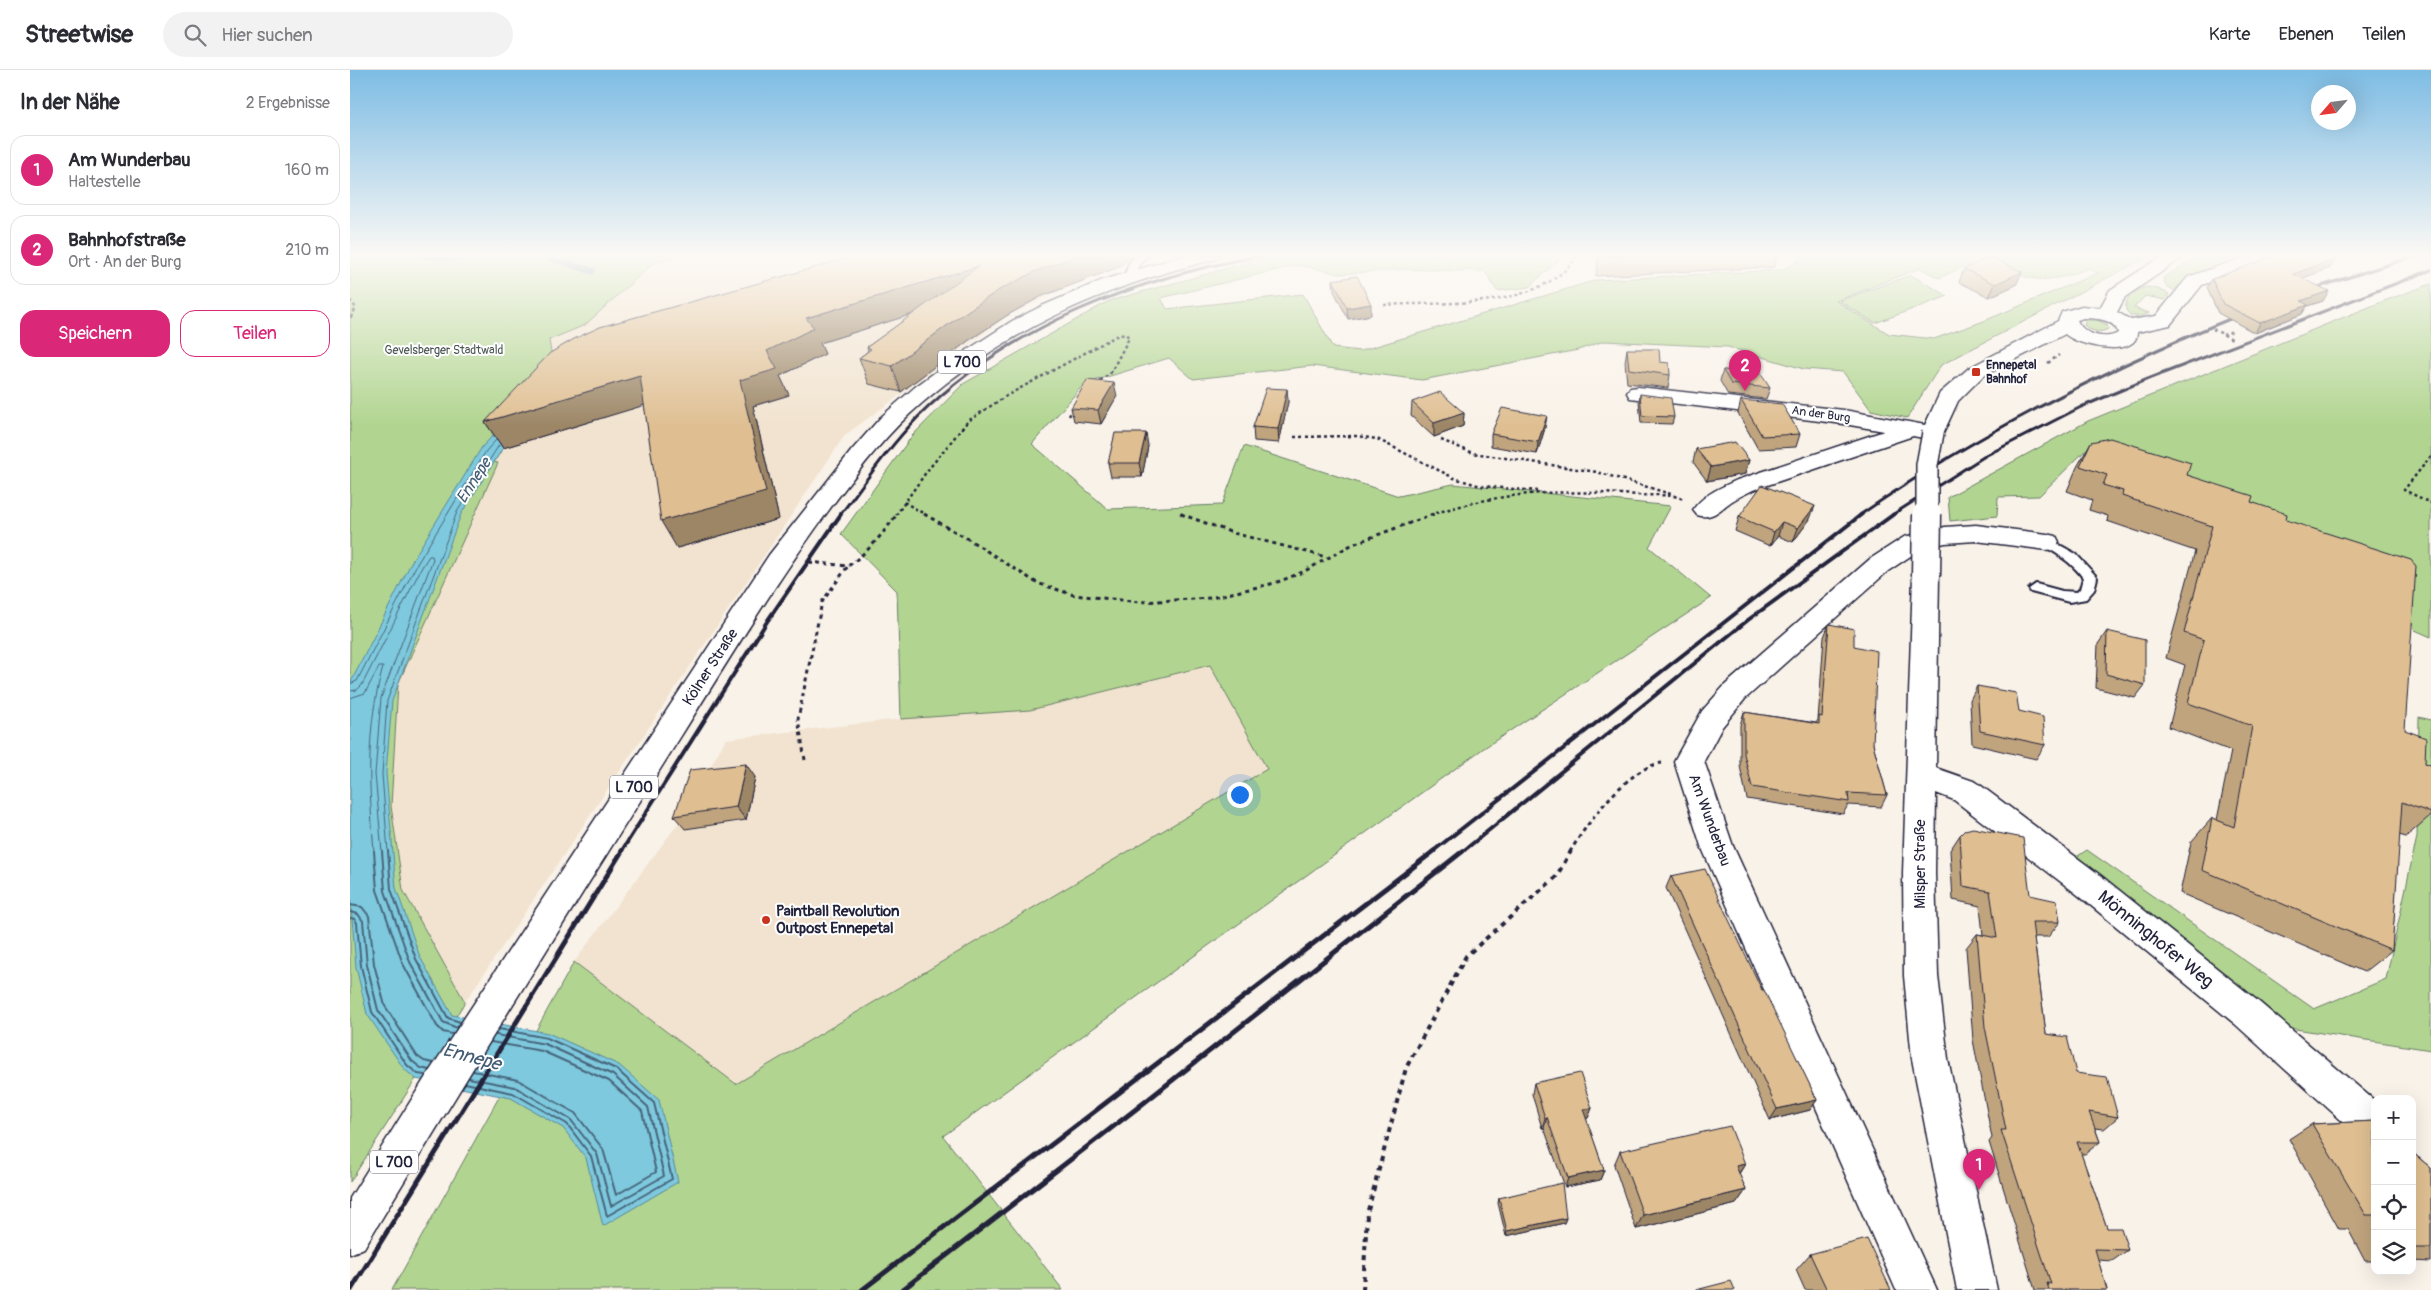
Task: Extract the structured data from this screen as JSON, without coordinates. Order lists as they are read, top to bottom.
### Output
{
  "streets": {
    "street": [
      "L 700",
      "An der Burg",
      "Kölner Straße",
      "Am Wunderbau",
      "Milsper Straße",
      "Mönninghofer Weg"
    ]
  },
  "crossings": [
    ["An der Burg", "Milsper Straße"],
    ["Milsper Straße", "Mönninghofer Weg"]
  ],
  "water": ["Ennepe"],
  "parks": ["Gevelsberger Stadtwald"],
  "places": {
    "transit": ["Ennepetal Bahnhof"],
    "other": ["Paintball Revolution Outpost Ennepetal"]
  },
  "north": "bottom left",
  "page": {
    "header": "Streetwise",
    "search": "Hier suchen",
    "nav": ["Karte", "Ebenen", "Teilen"],
    "heading": ["In der Nähe", "2 Ergebnisse"],
    "list": [
      {
        "mark": "1",
        "name": "Am Wunderbau",
        "note": "Haltestelle",
        "value": "160 m"
      },
      {
        "mark": "2",
        "name": "Bahnhofstraße",
        "note": "Ort · An der Burg",
        "value": "210 m"
      }
    ],
    "buttons": ["Speichern", "Teilen"],
    "pins": ["2", "1"],
    "map_buttons": ["+", "−"]
  }
}
